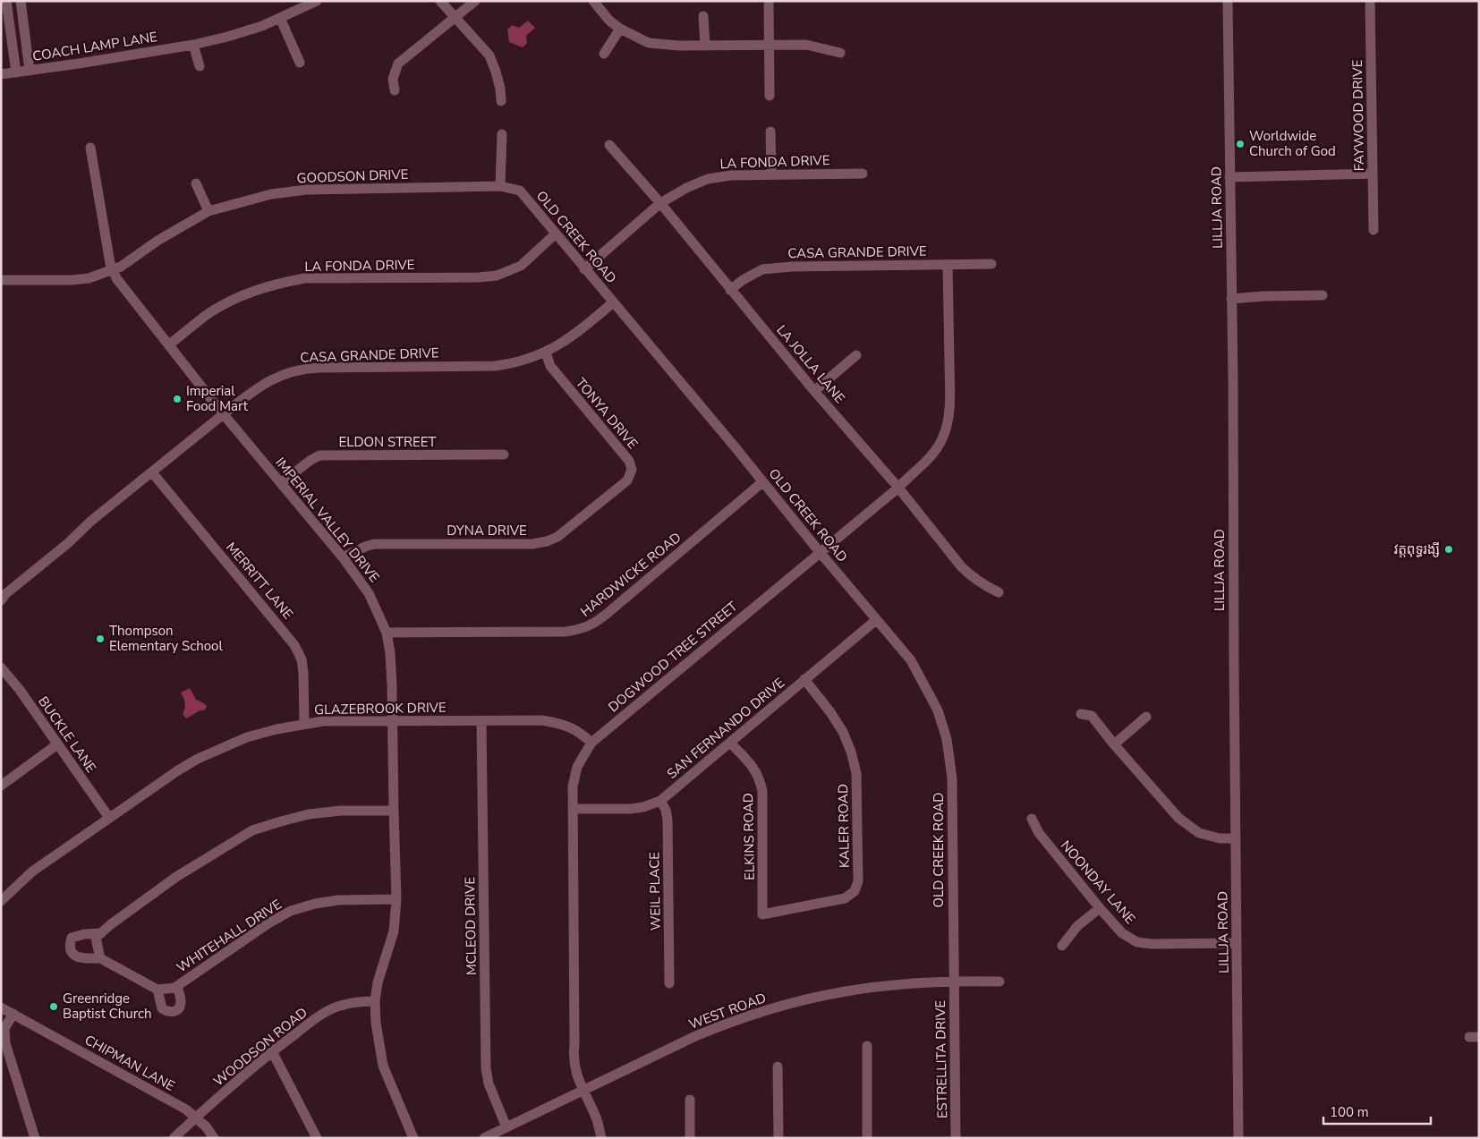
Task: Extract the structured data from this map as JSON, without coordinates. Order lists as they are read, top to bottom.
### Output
{
  "streets": {
    "street": [
      "COACH LAMP LANE",
      "FAYWOOD DRIVE",
      "LA FONDA DRIVE",
      "GOODSON DRIVE",
      "LILLJA ROAD",
      "OLD CREEK ROAD",
      "CASA GRANDE DRIVE",
      "LA JOLLA LANE",
      "TONYA DRIVE",
      "ELDON STREET",
      "IMPERIAL VALLEY DRIVE",
      "DYNA DRIVE",
      "HARDWICKE ROAD",
      "MERRITT LANE",
      "DOGWOOD TREE STREET",
      "GLAZEBROOK DRIVE",
      "SAN FERNANDO DRIVE",
      "BUCKLE LANE",
      "KALER ROAD",
      "ELKINS ROAD",
      "NOONDAY LANE",
      "WEIL PLACE",
      "MCLEOD DRIVE",
      "WHITEHALL DRIVE",
      "WEST ROAD",
      "WOODSON ROAD",
      "ESTRELLITA DRIVE",
      "CHIPMAN LANE"
    ]
  },
  "crossings": [
    ["LA FONDA DRIVE", "OLD CREEK ROAD"],
    ["LA FONDA DRIVE", "LA JOLLA LANE"],
    ["LA FONDA DRIVE", "IMPERIAL VALLEY DRIVE"],
    ["GOODSON DRIVE", "OLD CREEK ROAD"],
    ["GOODSON DRIVE", "IMPERIAL VALLEY DRIVE"],
    ["LILLJA ROAD", "NOONDAY LANE"],
    ["OLD CREEK ROAD", "CASA GRANDE DRIVE"],
    ["OLD CREEK ROAD", "HARDWICKE ROAD"],
    ["OLD CREEK ROAD", "DOGWOOD TREE STREET"],
    ["OLD CREEK ROAD", "SAN FERNANDO DRIVE"],
    ["OLD CREEK ROAD", "WEST ROAD"],
    ["OLD CREEK ROAD", "ESTRELLITA DRIVE"],
    ["CASA GRANDE DRIVE", "LA JOLLA LANE"],
    ["CASA GRANDE DRIVE", "TONYA DRIVE"],
    ["CASA GRANDE DRIVE", "IMPERIAL VALLEY DRIVE"],
    ["CASA GRANDE DRIVE", "MERRITT LANE"],
    ["CASA GRANDE DRIVE", "DOGWOOD TREE STREET"],
    ["LA JOLLA LANE", "DOGWOOD TREE STREET"],
    ["TONYA DRIVE", "DYNA DRIVE"],
    ["ELDON STREET", "IMPERIAL VALLEY DRIVE"],
    ["IMPERIAL VALLEY DRIVE", "DYNA DRIVE"],
    ["IMPERIAL VALLEY DRIVE", "HARDWICKE ROAD"],
    ["IMPERIAL VALLEY DRIVE", "GLAZEBROOK DRIVE"],
    ["IMPERIAL VALLEY DRIVE", "WHITEHALL DRIVE"],
    ["IMPERIAL VALLEY DRIVE", "WOODSON ROAD"],
    ["MERRITT LANE", "GLAZEBROOK DRIVE"],
    ["DOGWOOD TREE STREET", "GLAZEBROOK DRIVE"],
    ["DOGWOOD TREE STREET", "SAN FERNANDO DRIVE"],
    ["DOGWOOD TREE STREET", "WEST ROAD"],
    ["GLAZEBROOK DRIVE", "BUCKLE LANE"],
    ["GLAZEBROOK DRIVE", "MCLEOD DRIVE"],
    ["SAN FERNANDO DRIVE", "KALER ROAD"],
    ["SAN FERNANDO DRIVE", "ELKINS ROAD"],
    ["SAN FERNANDO DRIVE", "WEIL PLACE"],
    ["KALER ROAD", "ELKINS ROAD"],
    ["MCLEOD DRIVE", "WEST ROAD"],
    ["WEST ROAD", "ESTRELLITA DRIVE"],
    ["WOODSON ROAD", "CHIPMAN LANE"]
  ],
  "places": [
    "Worldwide Church of God",
    "Imperial Food Mart",
    "វត្តពុទ្ធរង្សី",
    "Thompson Elementary School",
    "Greenridge Baptist Church"
  ],
  "scale_bar": "100 m"
}
